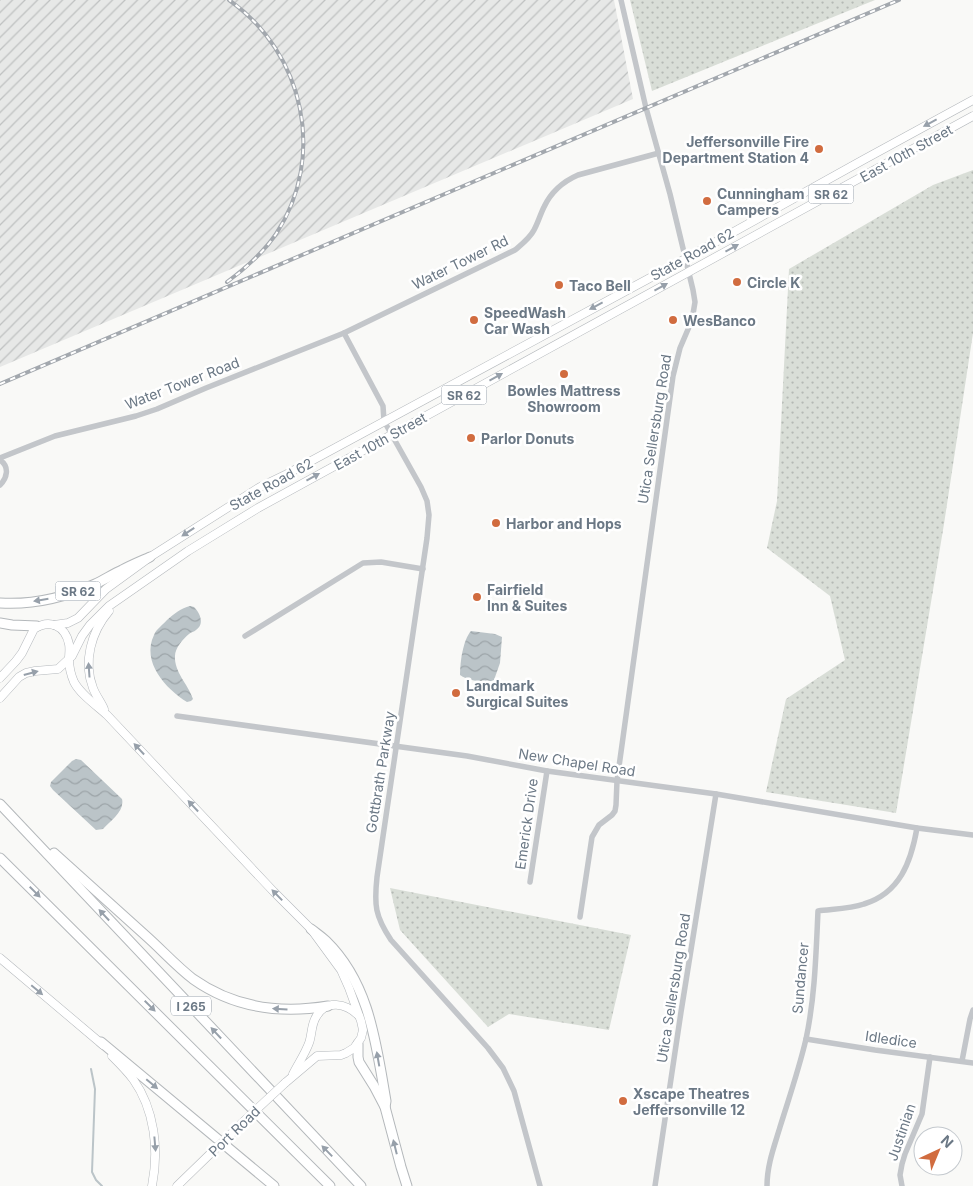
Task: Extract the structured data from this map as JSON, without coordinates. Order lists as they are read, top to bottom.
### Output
{
  "streets": {
    "highway": ["SR 62", "I 265"],
    "main road": ["East 10th Street", "State Road 62", "Port Road"],
    "street": [
      "Water Tower Rd",
      "Water Tower Road",
      "Utica Sellersburg Road",
      "New Chapel Road",
      "Gottbrath Parkway",
      "Emerick Drive",
      "Sundancer",
      "Idledice",
      "Justinian"
    ]
  },
  "crossings": [
    ["East 10th Street", "SR 62"],
    ["East 10th Street", "Utica Sellersburg Road"],
    ["East 10th Street", "Gottbrath Parkway"],
    ["SR 62", "State Road 62"],
    ["State Road 62", "Utica Sellersburg Road"],
    ["State Road 62", "Gottbrath Parkway"],
    ["Water Tower Rd", "Water Tower Road"],
    ["Water Tower Rd", "Utica Sellersburg Road"],
    ["Water Tower Road", "Gottbrath Parkway"],
    ["Utica Sellersburg Road", "New Chapel Road"],
    ["New Chapel Road", "Gottbrath Parkway"],
    ["New Chapel Road", "Emerick Drive"],
    ["New Chapel Road", "Sundancer"],
    ["Sundancer", "Idledice"],
    ["Idledice", "Justinian"]
  ],
  "one_way": ["East 10th Street", "State Road 62"],
  "places": [
    "Jeffersonville Fire Department Station 4",
    "Cunningham Campers",
    "Circle K",
    "Taco Bell",
    "SpeedWash Car Wash",
    "WesBanco",
    "Bowles Mattress Showroom",
    "Parlor Donuts",
    "Harbor and Hops",
    "Fairfield Inn & Suites",
    "Landmark Surgical Suites",
    "Xscape Theatres Jeffersonville 12"
  ],
  "north": "top right"
}
